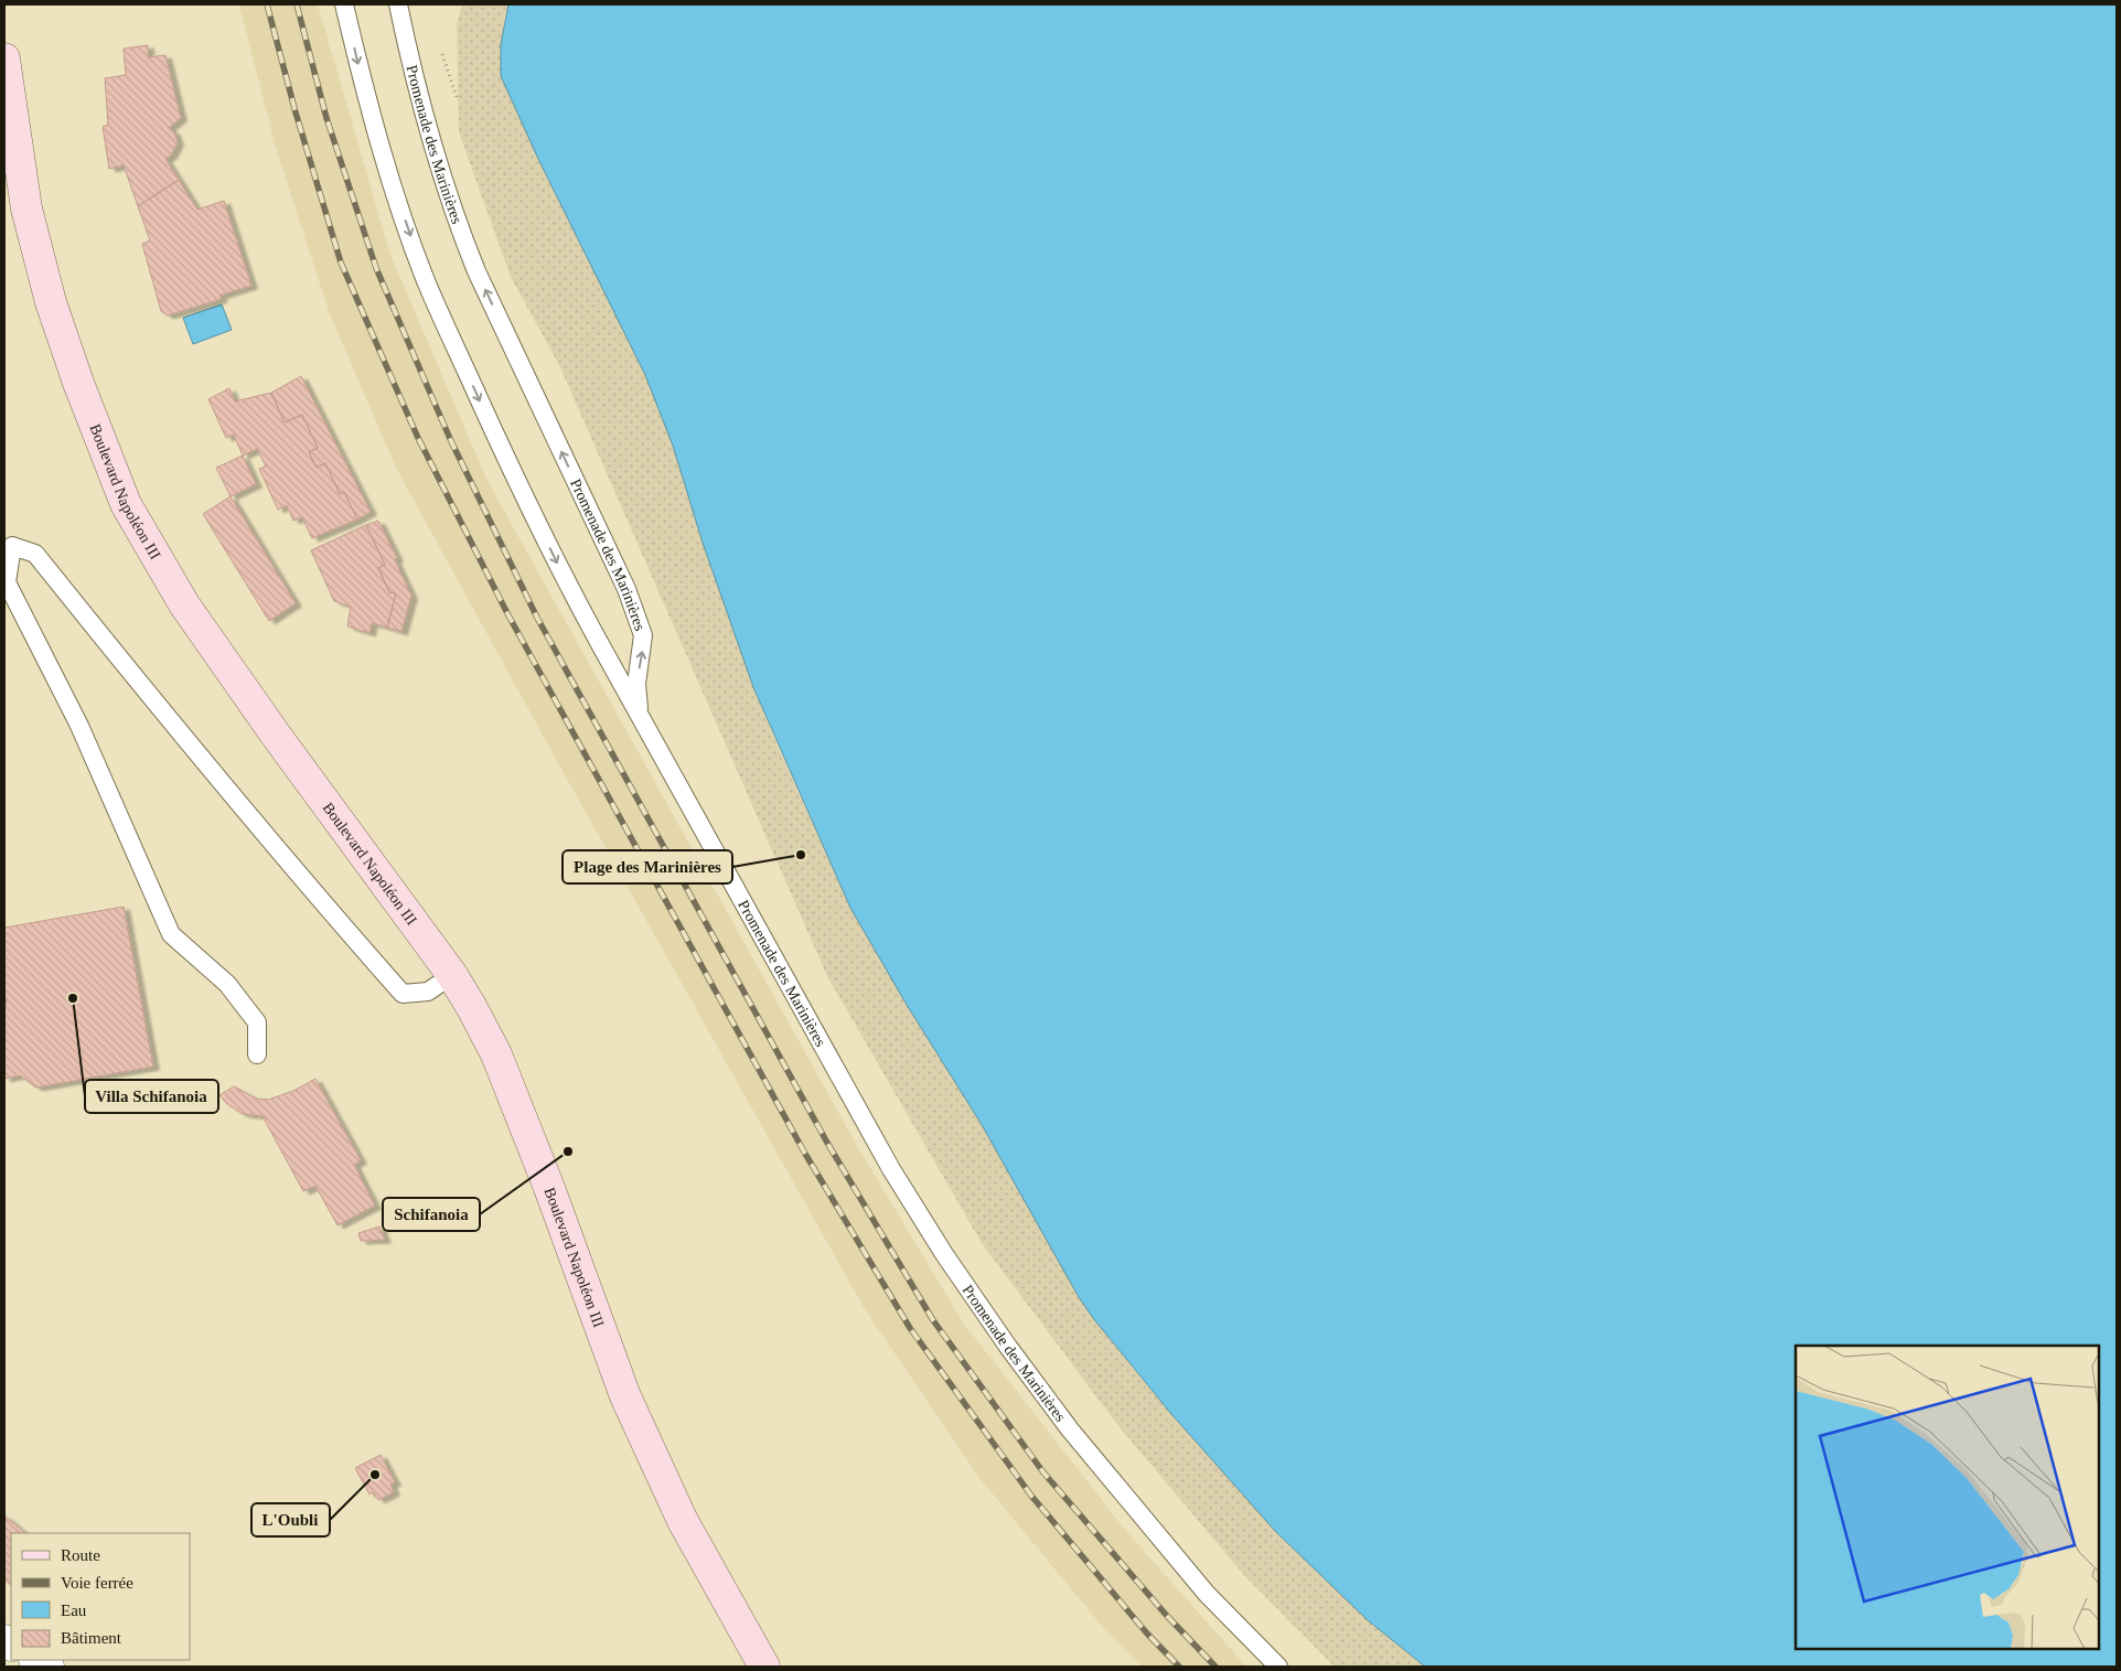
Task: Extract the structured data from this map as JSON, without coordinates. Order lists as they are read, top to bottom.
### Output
{
  "streets": {
    "main road": ["Boulevard Napoléon III"],
    "lane": ["Promenade des Marinières"]
  },
  "places": [
    "Plage des Marinières",
    "Villa Schifanoia",
    "Schifanoia",
    "L'Oubli"
  ],
  "legend": [
    "Route",
    "Voie ferrée",
    "Eau",
    "Bâtiment"
  ]
}
